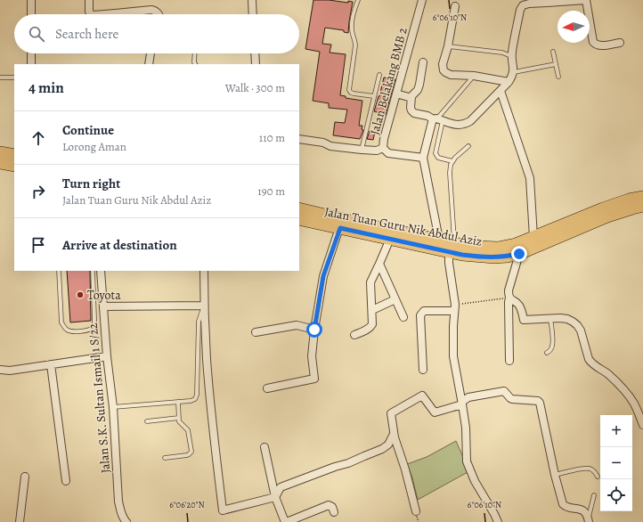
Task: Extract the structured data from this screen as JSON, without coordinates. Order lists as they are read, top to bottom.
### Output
{
  "streets": {
    "main road": ["Jalan Tuan Guru Nik Abdul Aziz"],
    "street": ["Jalan Belakang BMB 2", "Jalan S.K. Sultan Ismail 1 S/22"]
  },
  "places": ["Toyota"],
  "north": "left",
  "page": {
    "search": "Search here",
    "heading": ["4 min", "Walk · 300 m"],
    "list": [
      ["Continue", "Lorong Aman", "110 m"],
      ["Turn right", "Jalan Tuan Guru Nik Abdul Aziz", "190 m"],
      "Arrive at destination"
    ],
    "map_buttons": ["+", "−"]
  },
  "coordinates": ["6°06'10\"N", "6°06'20\"N"]
}
